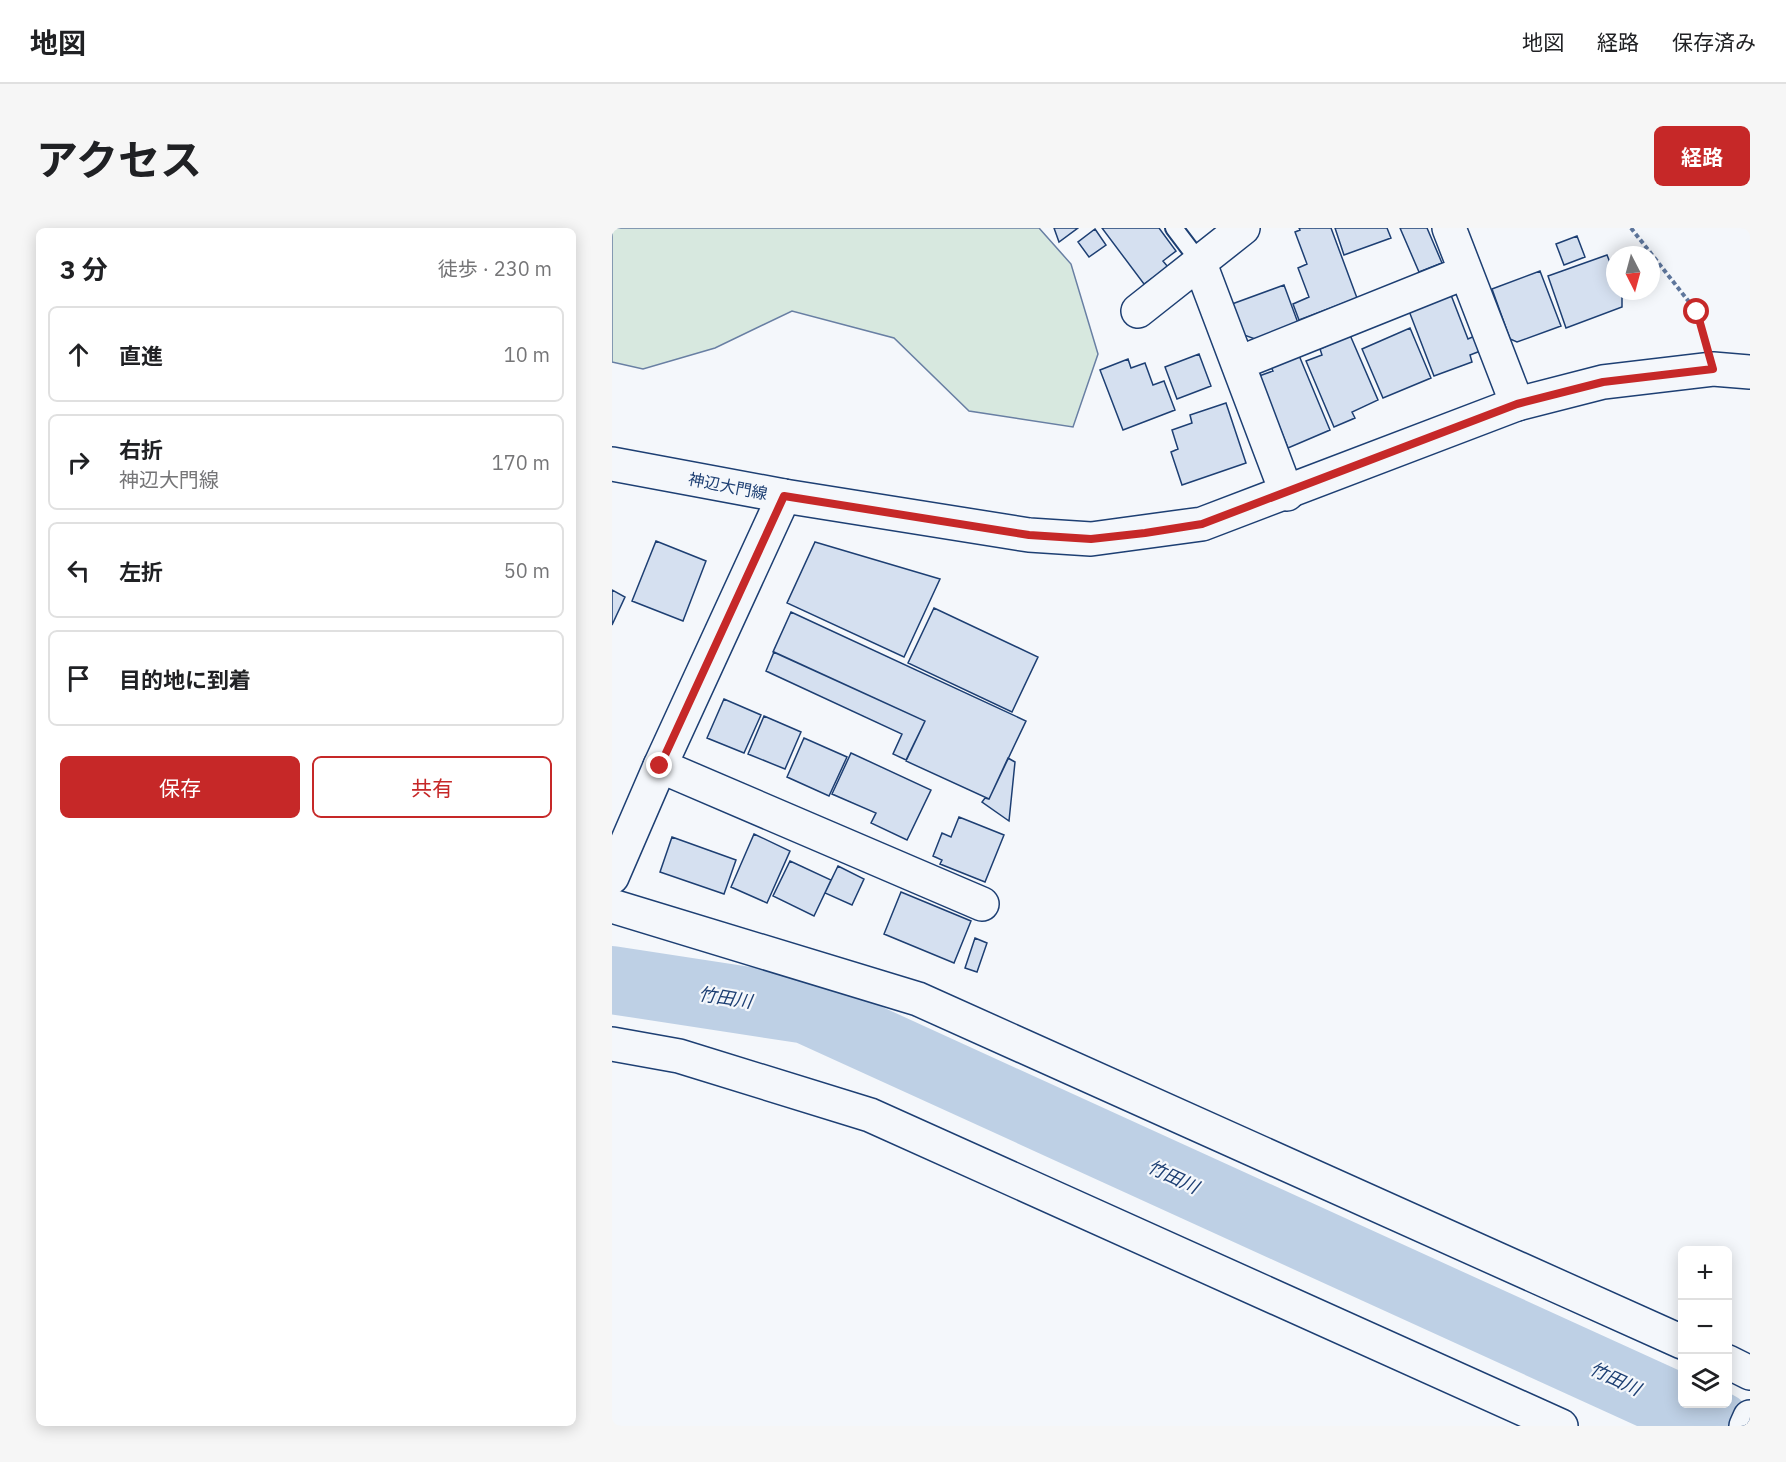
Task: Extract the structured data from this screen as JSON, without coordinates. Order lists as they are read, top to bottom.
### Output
{
  "streets": {
    "street": ["神辺大門線"]
  },
  "water": ["竹田川"],
  "north": "bottom",
  "page": {
    "header": "地図",
    "nav": ["地図", "経路", "保存済み"],
    "title": "アクセス",
    "buttons": [
      "経路",
      ["保存", "共有"]
    ],
    "heading": ["3 分", "徒歩 · 230 m"],
    "list": [
      ["直進", "10 m"],
      ["右折", "神辺大門線", "170 m"],
      ["左折", "50 m"],
      "目的地に到着"
    ],
    "map_buttons": ["+", "−"]
  }
}
